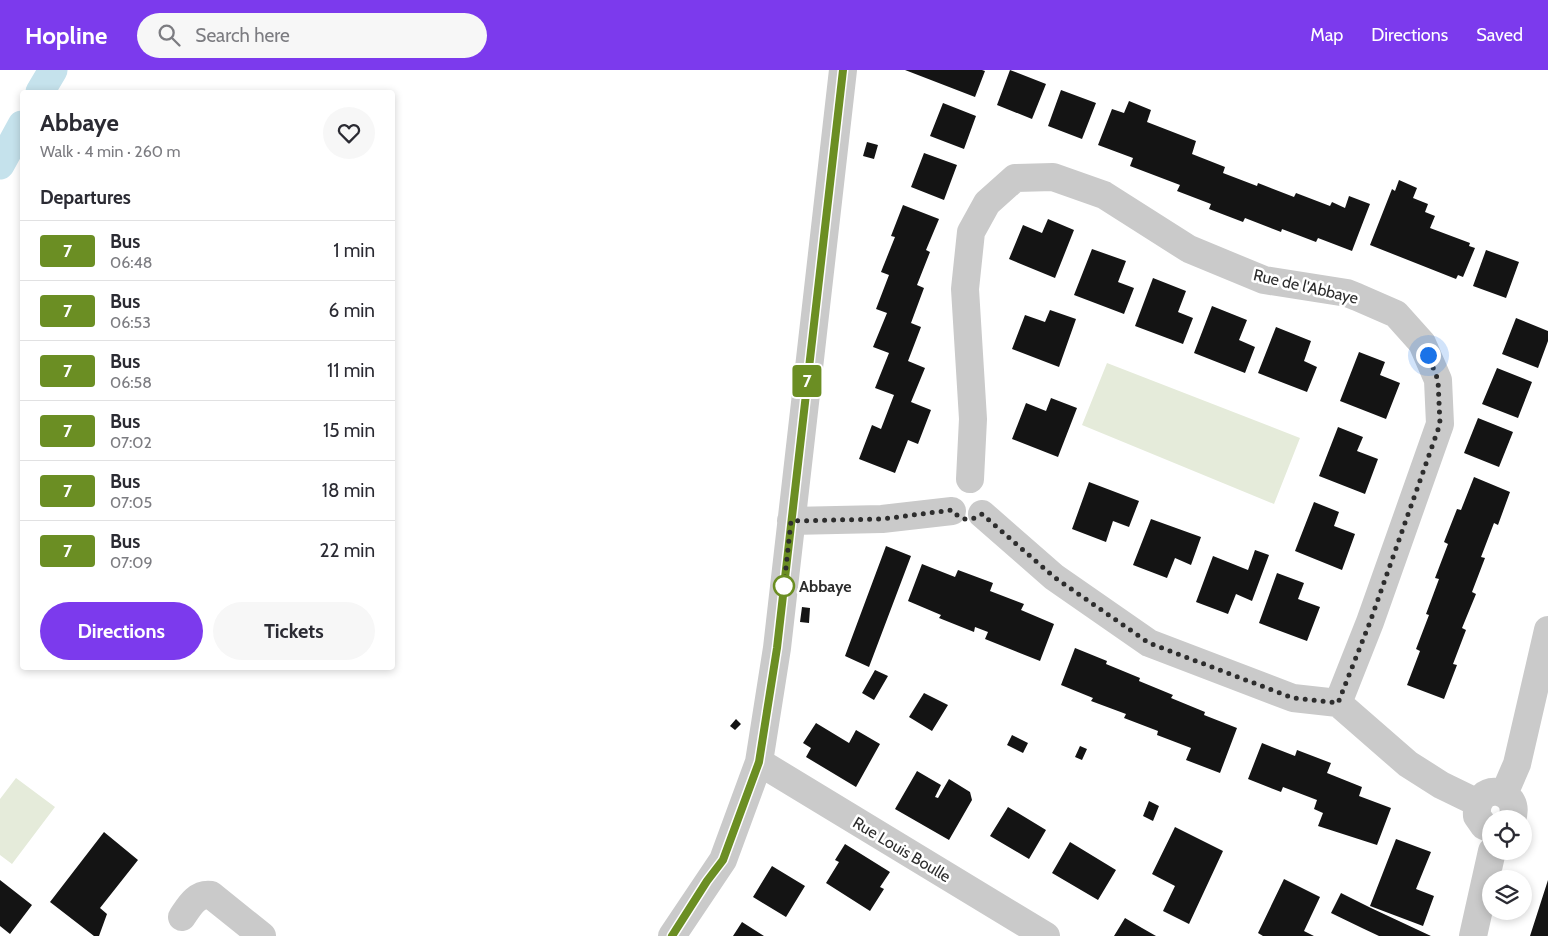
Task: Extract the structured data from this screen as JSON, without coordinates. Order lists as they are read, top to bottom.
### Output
{
  "streets": {
    "street": ["Rue de l'Abbaye", "Rue Louis Boulle"]
  },
  "places": ["Abbaye"],
  "lines": ["bus line 7"],
  "page": {
    "header": "Hopline",
    "search": "Search here",
    "nav": ["Map", "Directions", "Saved"],
    "on_map": "7",
    "heading": [
      ["Abbaye", "Walk · 4 min · 260 m"],
      "Departures"
    ],
    "list": [
      {
        "mark": "7",
        "name": "Bus",
        "note": "06:48",
        "value": "1 min"
      },
      {
        "mark": "7",
        "name": "Bus",
        "note": "06:53",
        "value": "6 min"
      },
      {
        "mark": "7",
        "name": "Bus",
        "note": "06:58",
        "value": "11 min"
      },
      {
        "mark": "7",
        "name": "Bus",
        "note": "07:02",
        "value": "15 min"
      },
      {
        "mark": "7",
        "name": "Bus",
        "note": "07:05",
        "value": "18 min"
      },
      {
        "mark": "7",
        "name": "Bus",
        "note": "07:09",
        "value": "22 min"
      }
    ],
    "buttons": ["Directions", "Tickets"]
  }
}
